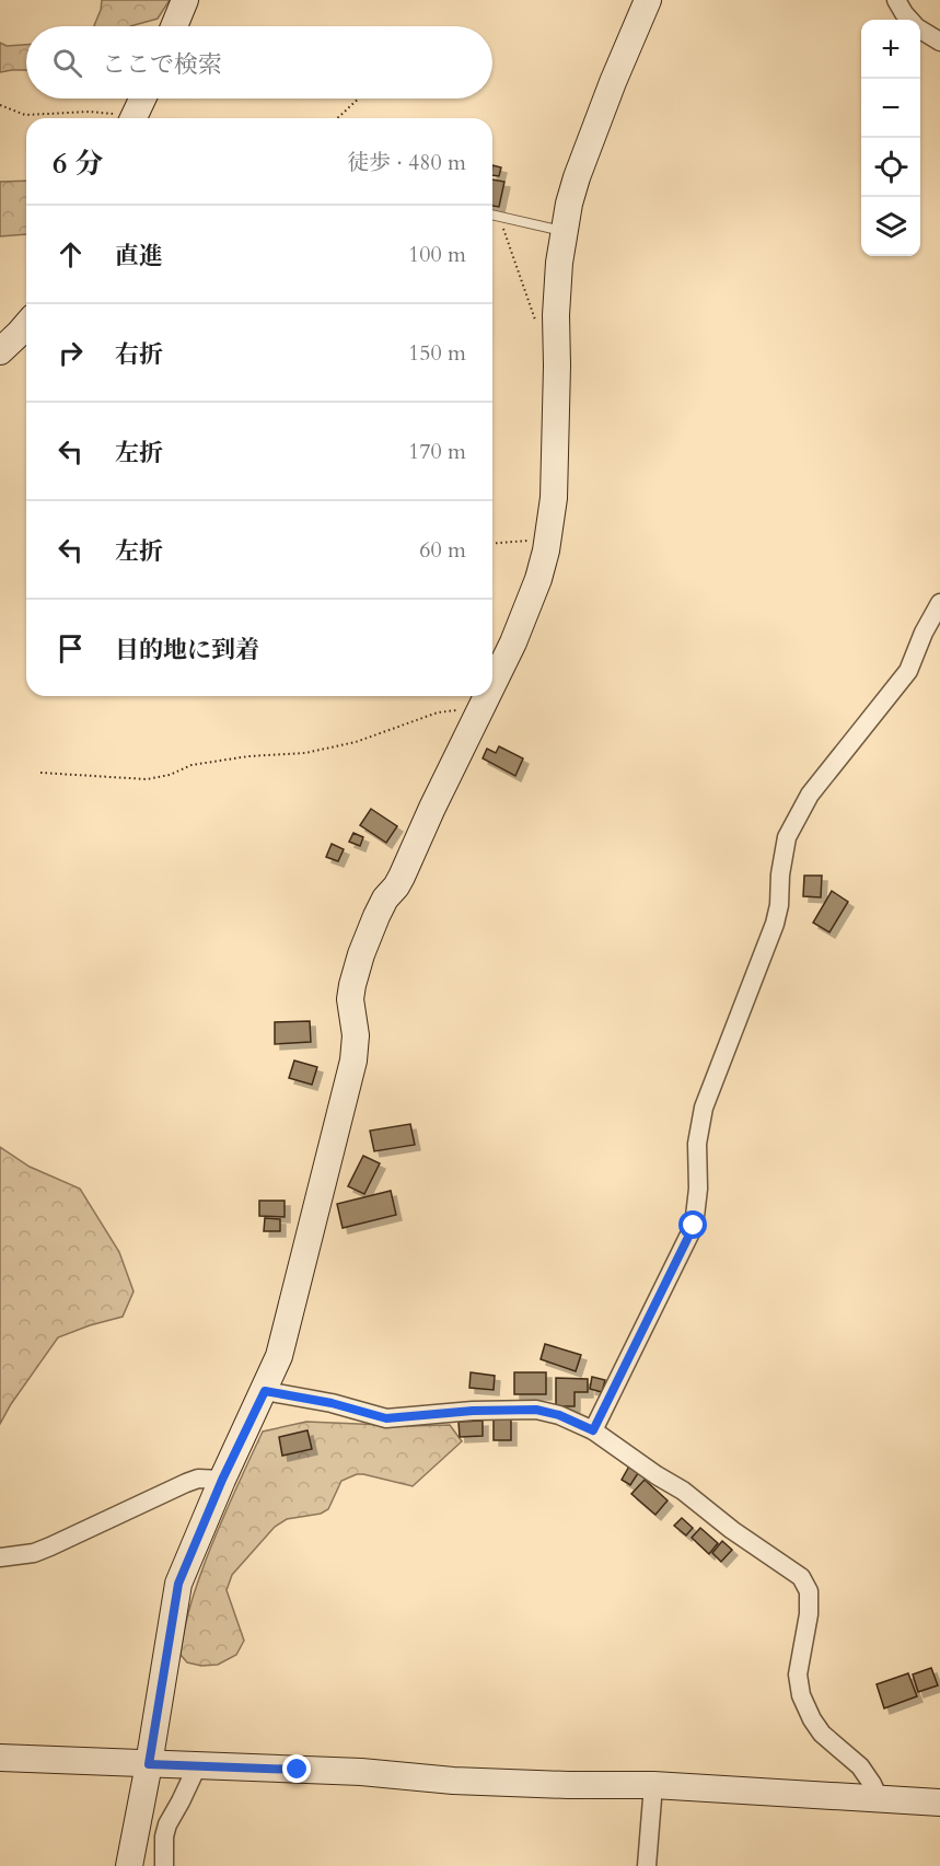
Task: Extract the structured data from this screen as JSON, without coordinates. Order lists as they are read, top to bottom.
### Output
{
  "page": {
    "map_buttons": ["+", "−"],
    "search": "ここで検索",
    "heading": ["6 分", "徒歩 · 480 m"],
    "list": [
      ["直進", "100 m"],
      ["右折", "150 m"],
      ["左折", "170 m"],
      ["左折", "60 m"],
      "目的地に到着"
    ]
  }
}
